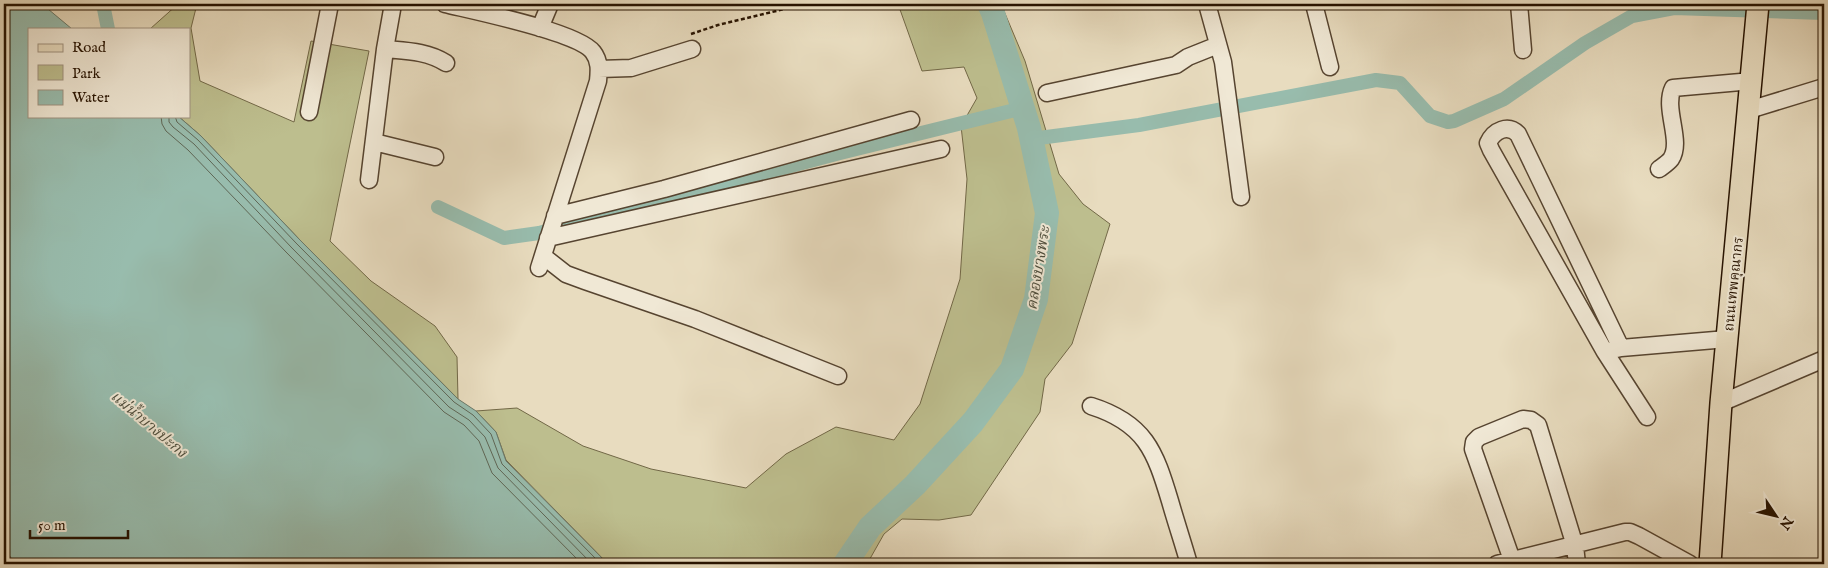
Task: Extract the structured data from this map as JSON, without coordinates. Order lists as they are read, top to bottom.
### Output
{
  "streets": {
    "main road": ["ถนนเทพคุณากร"]
  },
  "water": ["คลองบางพระ", "แม่น้ำบางปะกง"],
  "legend": ["Road", "Park", "Water"],
  "scale_bar": "50 m",
  "north": "bottom right"
}
